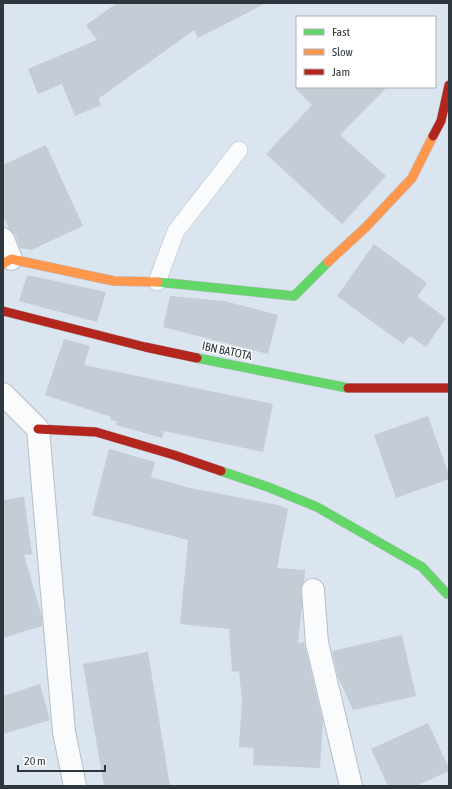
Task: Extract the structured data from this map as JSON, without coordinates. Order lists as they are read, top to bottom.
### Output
{
  "streets": {
    "street": ["IBN BATOTA"]
  },
  "legend": ["Fast", "Slow", "Jam"],
  "scale_bar": "20 m"
}
